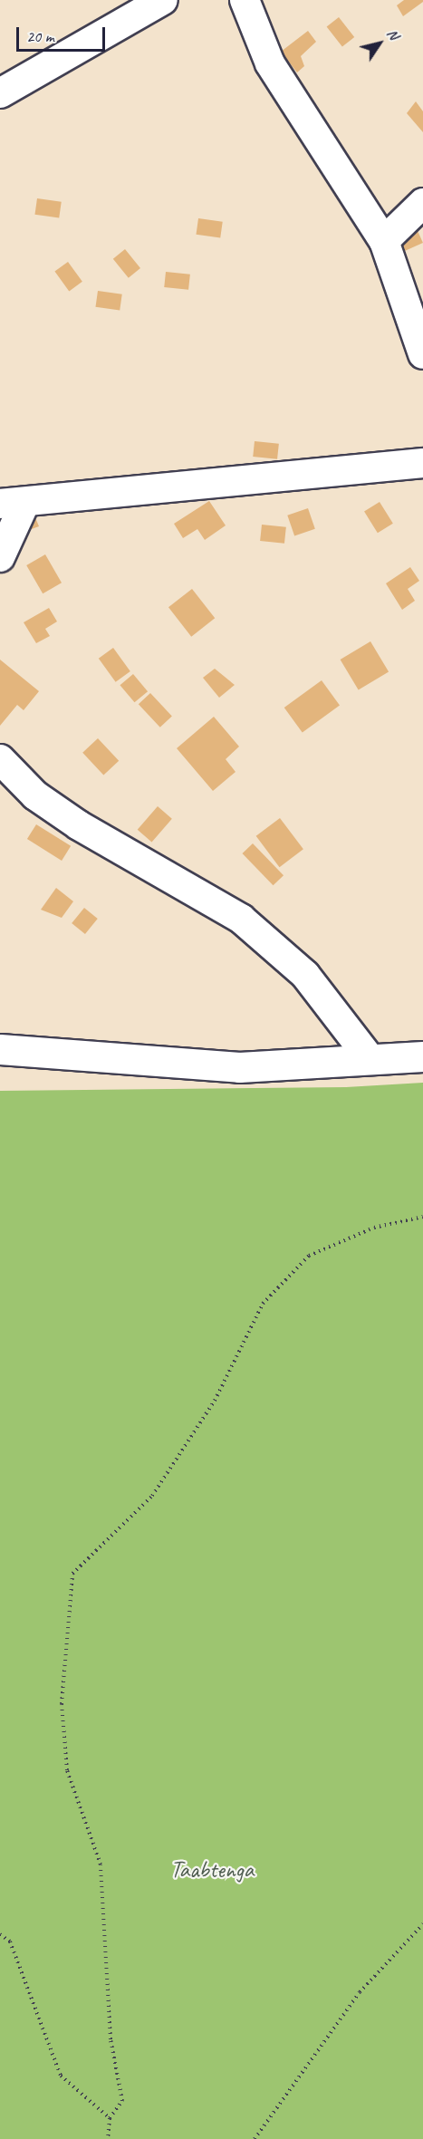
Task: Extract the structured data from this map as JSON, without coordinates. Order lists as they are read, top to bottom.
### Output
{
  "parks": ["Taabtenga"],
  "scale_bar": "20 m",
  "north": "top right"
}
